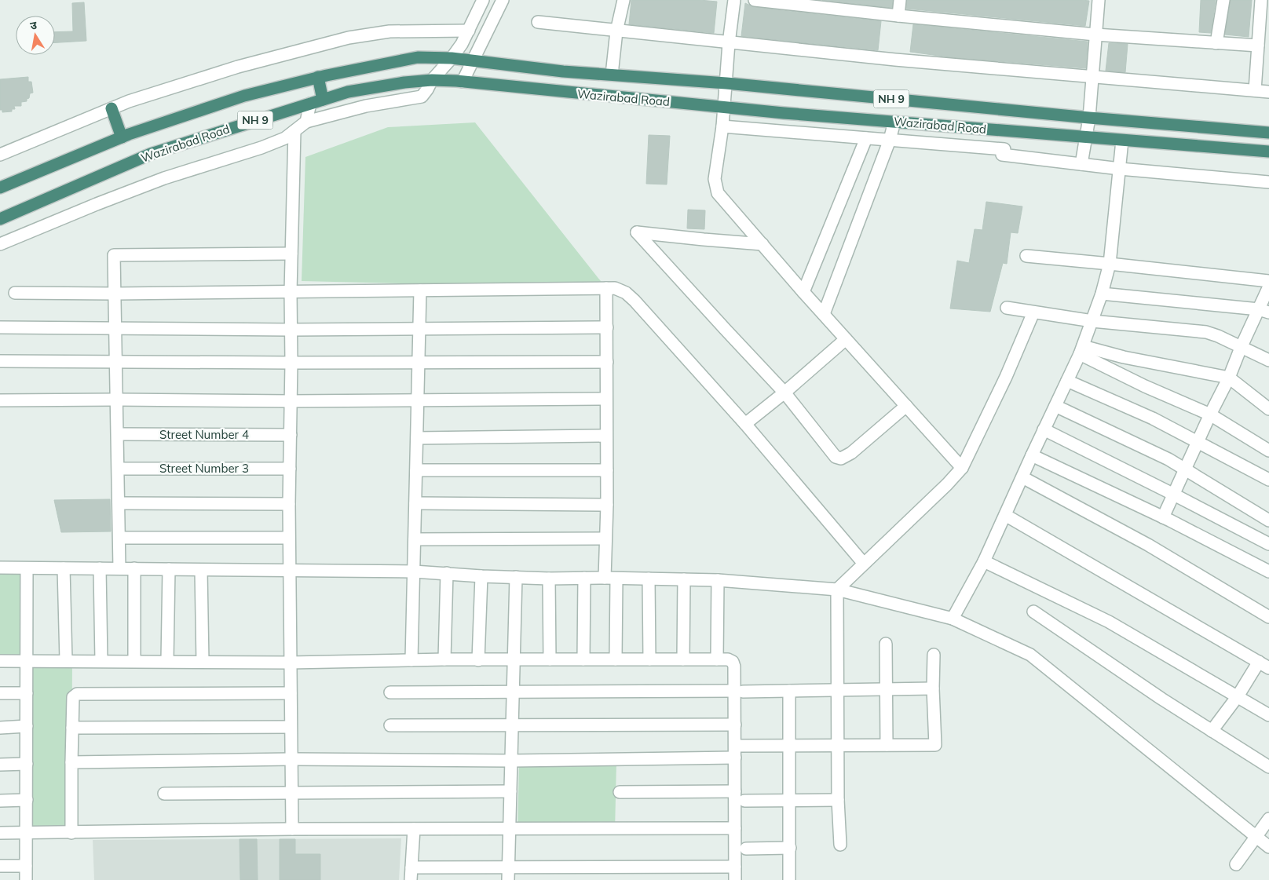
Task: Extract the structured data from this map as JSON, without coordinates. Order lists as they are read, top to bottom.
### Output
{
  "streets": {
    "highway": ["Wazirabad Road", "NH 9"],
    "street": ["Street Number 4", "Street Number 3"]
  },
  "north": "top"
}
